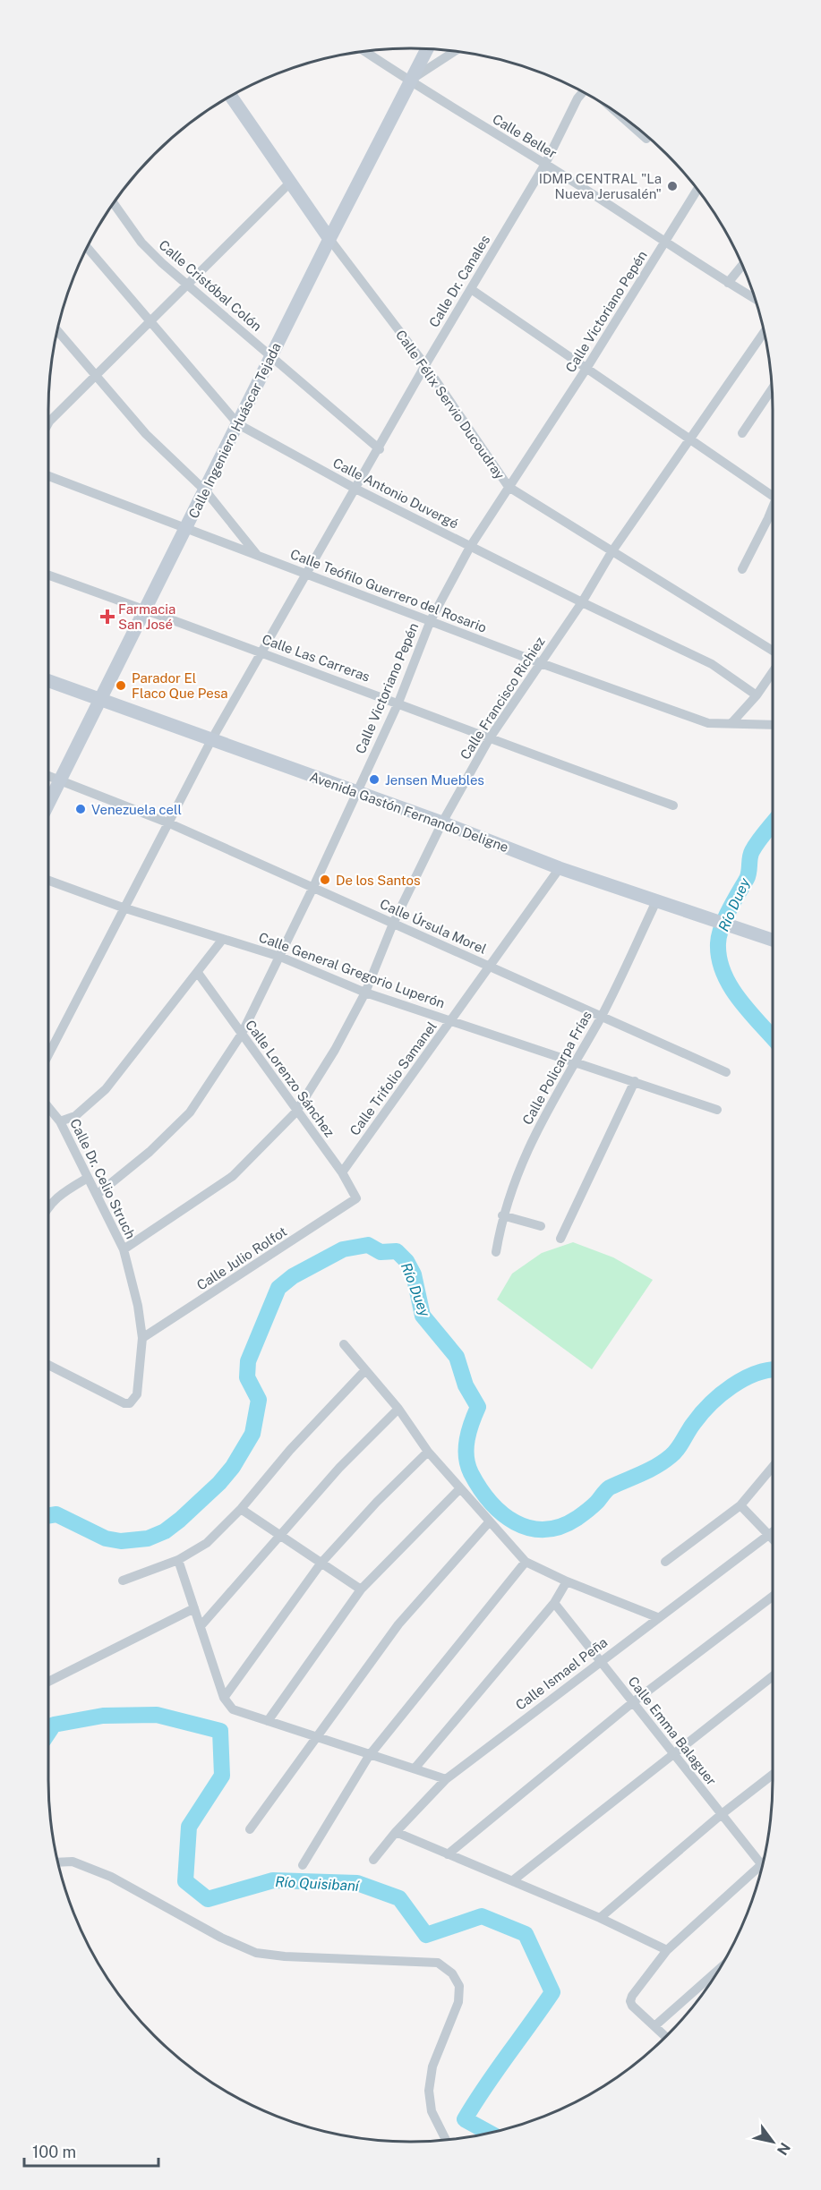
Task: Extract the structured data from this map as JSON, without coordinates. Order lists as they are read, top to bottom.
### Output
{
  "streets": {
    "main road": ["Calle Félix Servio Ducoudray", "Calle Ingeniero Huáscar Tejada", "Avenida Gastón Fernando Deligne"],
    "street": [
      "Calle Beller",
      "Calle Dr. Canales",
      "Calle Cristóbal Colón",
      "Calle Victoriano Pepén",
      "Calle Antonio Duvergé",
      "Calle Teófilo Guerrero del Rosario",
      "Calle Las Carreras",
      "Calle Francisco Richiez",
      "Calle Úrsula Morel",
      "Calle General Gregorio Luperón",
      "Calle Policarpa Frías",
      "Calle Lorenzo Sánchez",
      "Calle Trifolio Samanel",
      "Calle Dr. Celio Struch",
      "Calle Julio Rolfot",
      "Calle Ismael Peña",
      "Calle Emma Balaguer"
    ]
  },
  "crossings": [
    ["Calle Beller", "Calle Dr. Canales"],
    ["Calle Beller", "Calle Victoriano Pepén"],
    ["Calle Beller", "Calle Ingeniero Huáscar Tejada"],
    ["Calle Dr. Canales", "Calle Cristóbal Colón"],
    ["Calle Dr. Canales", "Calle Félix Servio Ducoudray"],
    ["Calle Dr. Canales", "Calle Antonio Duvergé"],
    ["Calle Dr. Canales", "Calle Teófilo Guerrero del Rosario"],
    ["Calle Dr. Canales", "Calle Las Carreras"],
    ["Calle Dr. Canales", "Avenida Gastón Fernando Deligne"],
    ["Calle Dr. Canales", "Calle Úrsula Morel"],
    ["Calle Dr. Canales", "Calle General Gregorio Luperón"],
    ["Calle Cristóbal Colón", "Calle Ingeniero Huáscar Tejada"],
    ["Calle Victoriano Pepén", "Calle Félix Servio Ducoudray"],
    ["Calle Victoriano Pepén", "Calle Antonio Duvergé"],
    ["Calle Victoriano Pepén", "Calle Teófilo Guerrero del Rosario"],
    ["Calle Victoriano Pepén", "Calle Las Carreras"],
    ["Calle Victoriano Pepén", "Avenida Gastón Fernando Deligne"],
    ["Calle Victoriano Pepén", "Calle Úrsula Morel"],
    ["Calle Victoriano Pepén", "Calle General Gregorio Luperón"],
    ["Calle Victoriano Pepén", "Calle Lorenzo Sánchez"],
    ["Calle Victoriano Pepén", "Calle Dr. Celio Struch"],
    ["Calle Félix Servio Ducoudray", "Calle Ingeniero Huáscar Tejada"],
    ["Calle Félix Servio Ducoudray", "Calle Francisco Richiez"],
    ["Calle Ingeniero Huáscar Tejada", "Calle Antonio Duvergé"],
    ["Calle Ingeniero Huáscar Tejada", "Calle Teófilo Guerrero del Rosario"],
    ["Calle Ingeniero Huáscar Tejada", "Calle Las Carreras"],
    ["Calle Ingeniero Huáscar Tejada", "Avenida Gastón Fernando Deligne"],
    ["Calle Ingeniero Huáscar Tejada", "Calle Úrsula Morel"],
    ["Calle Antonio Duvergé", "Calle Francisco Richiez"],
    ["Calle Teófilo Guerrero del Rosario", "Calle Francisco Richiez"],
    ["Calle Las Carreras", "Calle Francisco Richiez"],
    ["Calle Francisco Richiez", "Avenida Gastón Fernando Deligne"],
    ["Calle Francisco Richiez", "Calle Úrsula Morel"],
    ["Calle Francisco Richiez", "Calle General Gregorio Luperón"],
    ["Calle Francisco Richiez", "Calle Lorenzo Sánchez"],
    ["Calle Francisco Richiez", "Calle Dr. Celio Struch"],
    ["Avenida Gastón Fernando Deligne", "Calle Policarpa Frías"],
    ["Avenida Gastón Fernando Deligne", "Calle Trifolio Samanel"],
    ["Calle Úrsula Morel", "Calle Policarpa Frías"],
    ["Calle Úrsula Morel", "Calle Trifolio Samanel"],
    ["Calle General Gregorio Luperón", "Calle Policarpa Frías"],
    ["Calle General Gregorio Luperón", "Calle Trifolio Samanel"],
    ["Calle Lorenzo Sánchez", "Calle Trifolio Samanel"],
    ["Calle Lorenzo Sánchez", "Calle Julio Rolfot"],
    ["Calle Dr. Celio Struch", "Calle Julio Rolfot"],
    ["Calle Ismael Peña", "Calle Emma Balaguer"]
  ],
  "water": ["Río Duey", "Río Quisibaní"],
  "places": {
    "other": [
      "IDMP CENTRAL \"La Nueva Jerusalén\"",
      "Parador El Flaco Que Pesa",
      "Jensen Muebles",
      "Venezuela cell",
      "De los Santos"
    ],
    "health": ["Farmacia San José"]
  },
  "scale_bar": "100 m",
  "north": "bottom right"
}
